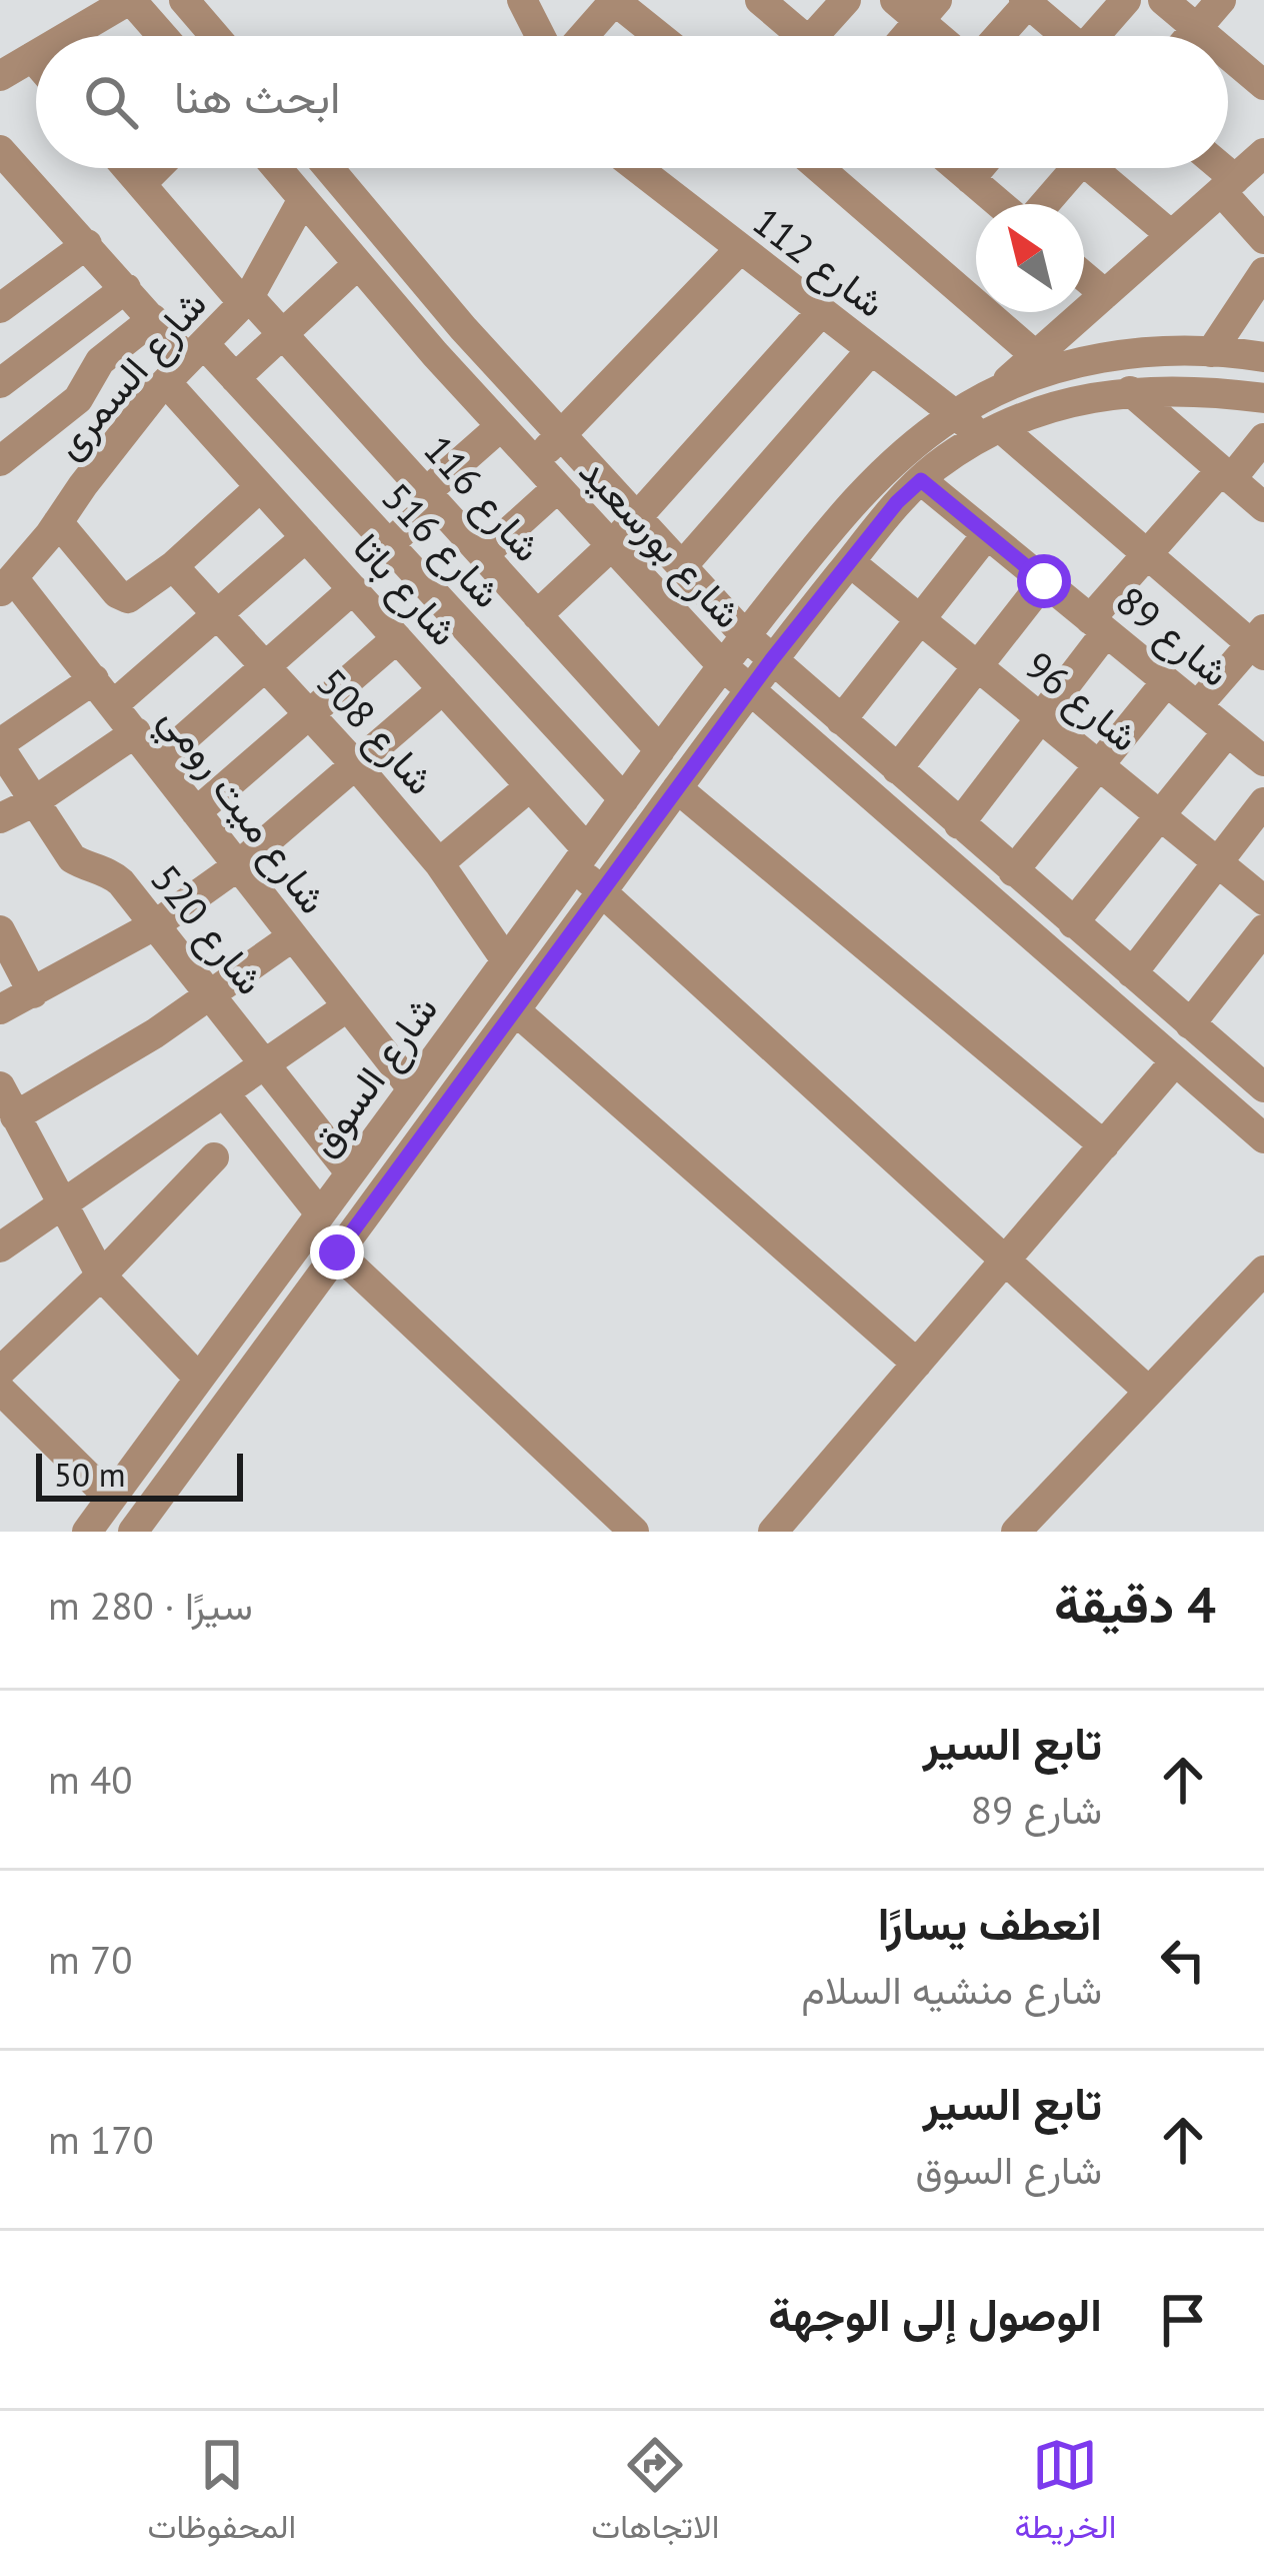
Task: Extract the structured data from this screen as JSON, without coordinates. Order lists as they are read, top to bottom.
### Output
{
  "streets": {
    "street": [
      "شارع 112",
      "شارع السمرى",
      "شارع 116",
      "شارع بورسعيد",
      "شارع 516",
      "شارع باتا",
      "شارع 89",
      "شارع 96",
      "شارع 508",
      "شارع ميت رومي",
      "شارع 520",
      "شارع السوق"
    ]
  },
  "crossings": [
    ["شارع 112", "شارع السوق"],
    ["شارع السمرى", "شارع 116"],
    ["شارع السمرى", "شارع بورسعيد"],
    ["شارع السمرى", "شارع 516"],
    ["شارع السمرى", "شارع باتا"],
    ["شارع السمرى", "شارع ميت رومي"],
    ["شارع 116", "شارع السوق"],
    ["شارع بورسعيد", "شارع السوق"],
    ["شارع 516", "شارع باتا"],
    ["شارع 516", "شارع السوق"],
    ["شارع باتا", "شارع السوق"],
    ["شارع 89", "شارع السوق"],
    ["شارع 96", "شارع السوق"],
    ["شارع 508", "شارع السوق"],
    ["شارع ميت رومي", "شارع السوق"],
    ["شارع 520", "شارع السوق"]
  ],
  "scale_bar": "50 m",
  "north": "top left",
  "page": {
    "search": "ابحث هنا",
    "scale": "50 m",
    "heading": ["4 دقيقة", "سيرًا · 280 m"],
    "list": [
      ["تابع السير", "شارع 89", "40 m"],
      ["انعطف يسارًا", "شارع منشيه السلام", "70 m"],
      ["تابع السير", "شارع السوق", "170 m"],
      "الوصول إلى الوجهة"
    ],
    "nav": ["الخريطة", "الاتجاهات", "المحفوظات"]
  }
}
